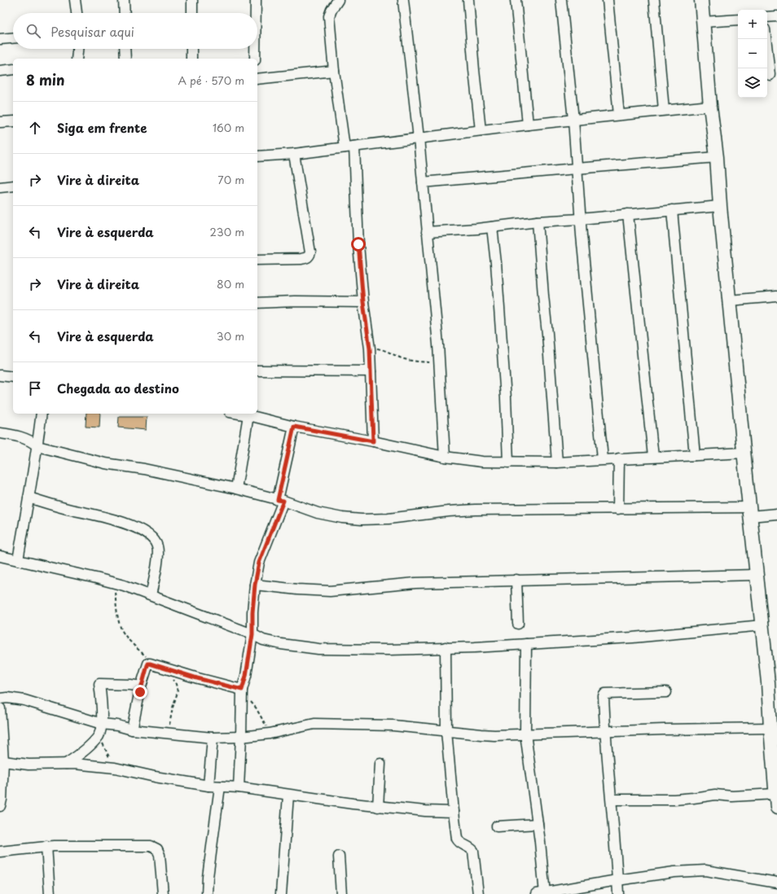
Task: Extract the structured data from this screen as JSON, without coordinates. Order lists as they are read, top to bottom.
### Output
{
  "page": {
    "map_buttons": ["+", "−"],
    "search": "Pesquisar aqui",
    "heading": ["8 min", "A pé · 570 m"],
    "list": [
      ["Siga em frente", "160 m"],
      ["Vire à direita", "70 m"],
      ["Vire à esquerda", "230 m"],
      ["Vire à direita", "80 m"],
      ["Vire à esquerda", "30 m"],
      "Chegada ao destino"
    ]
  }
}
